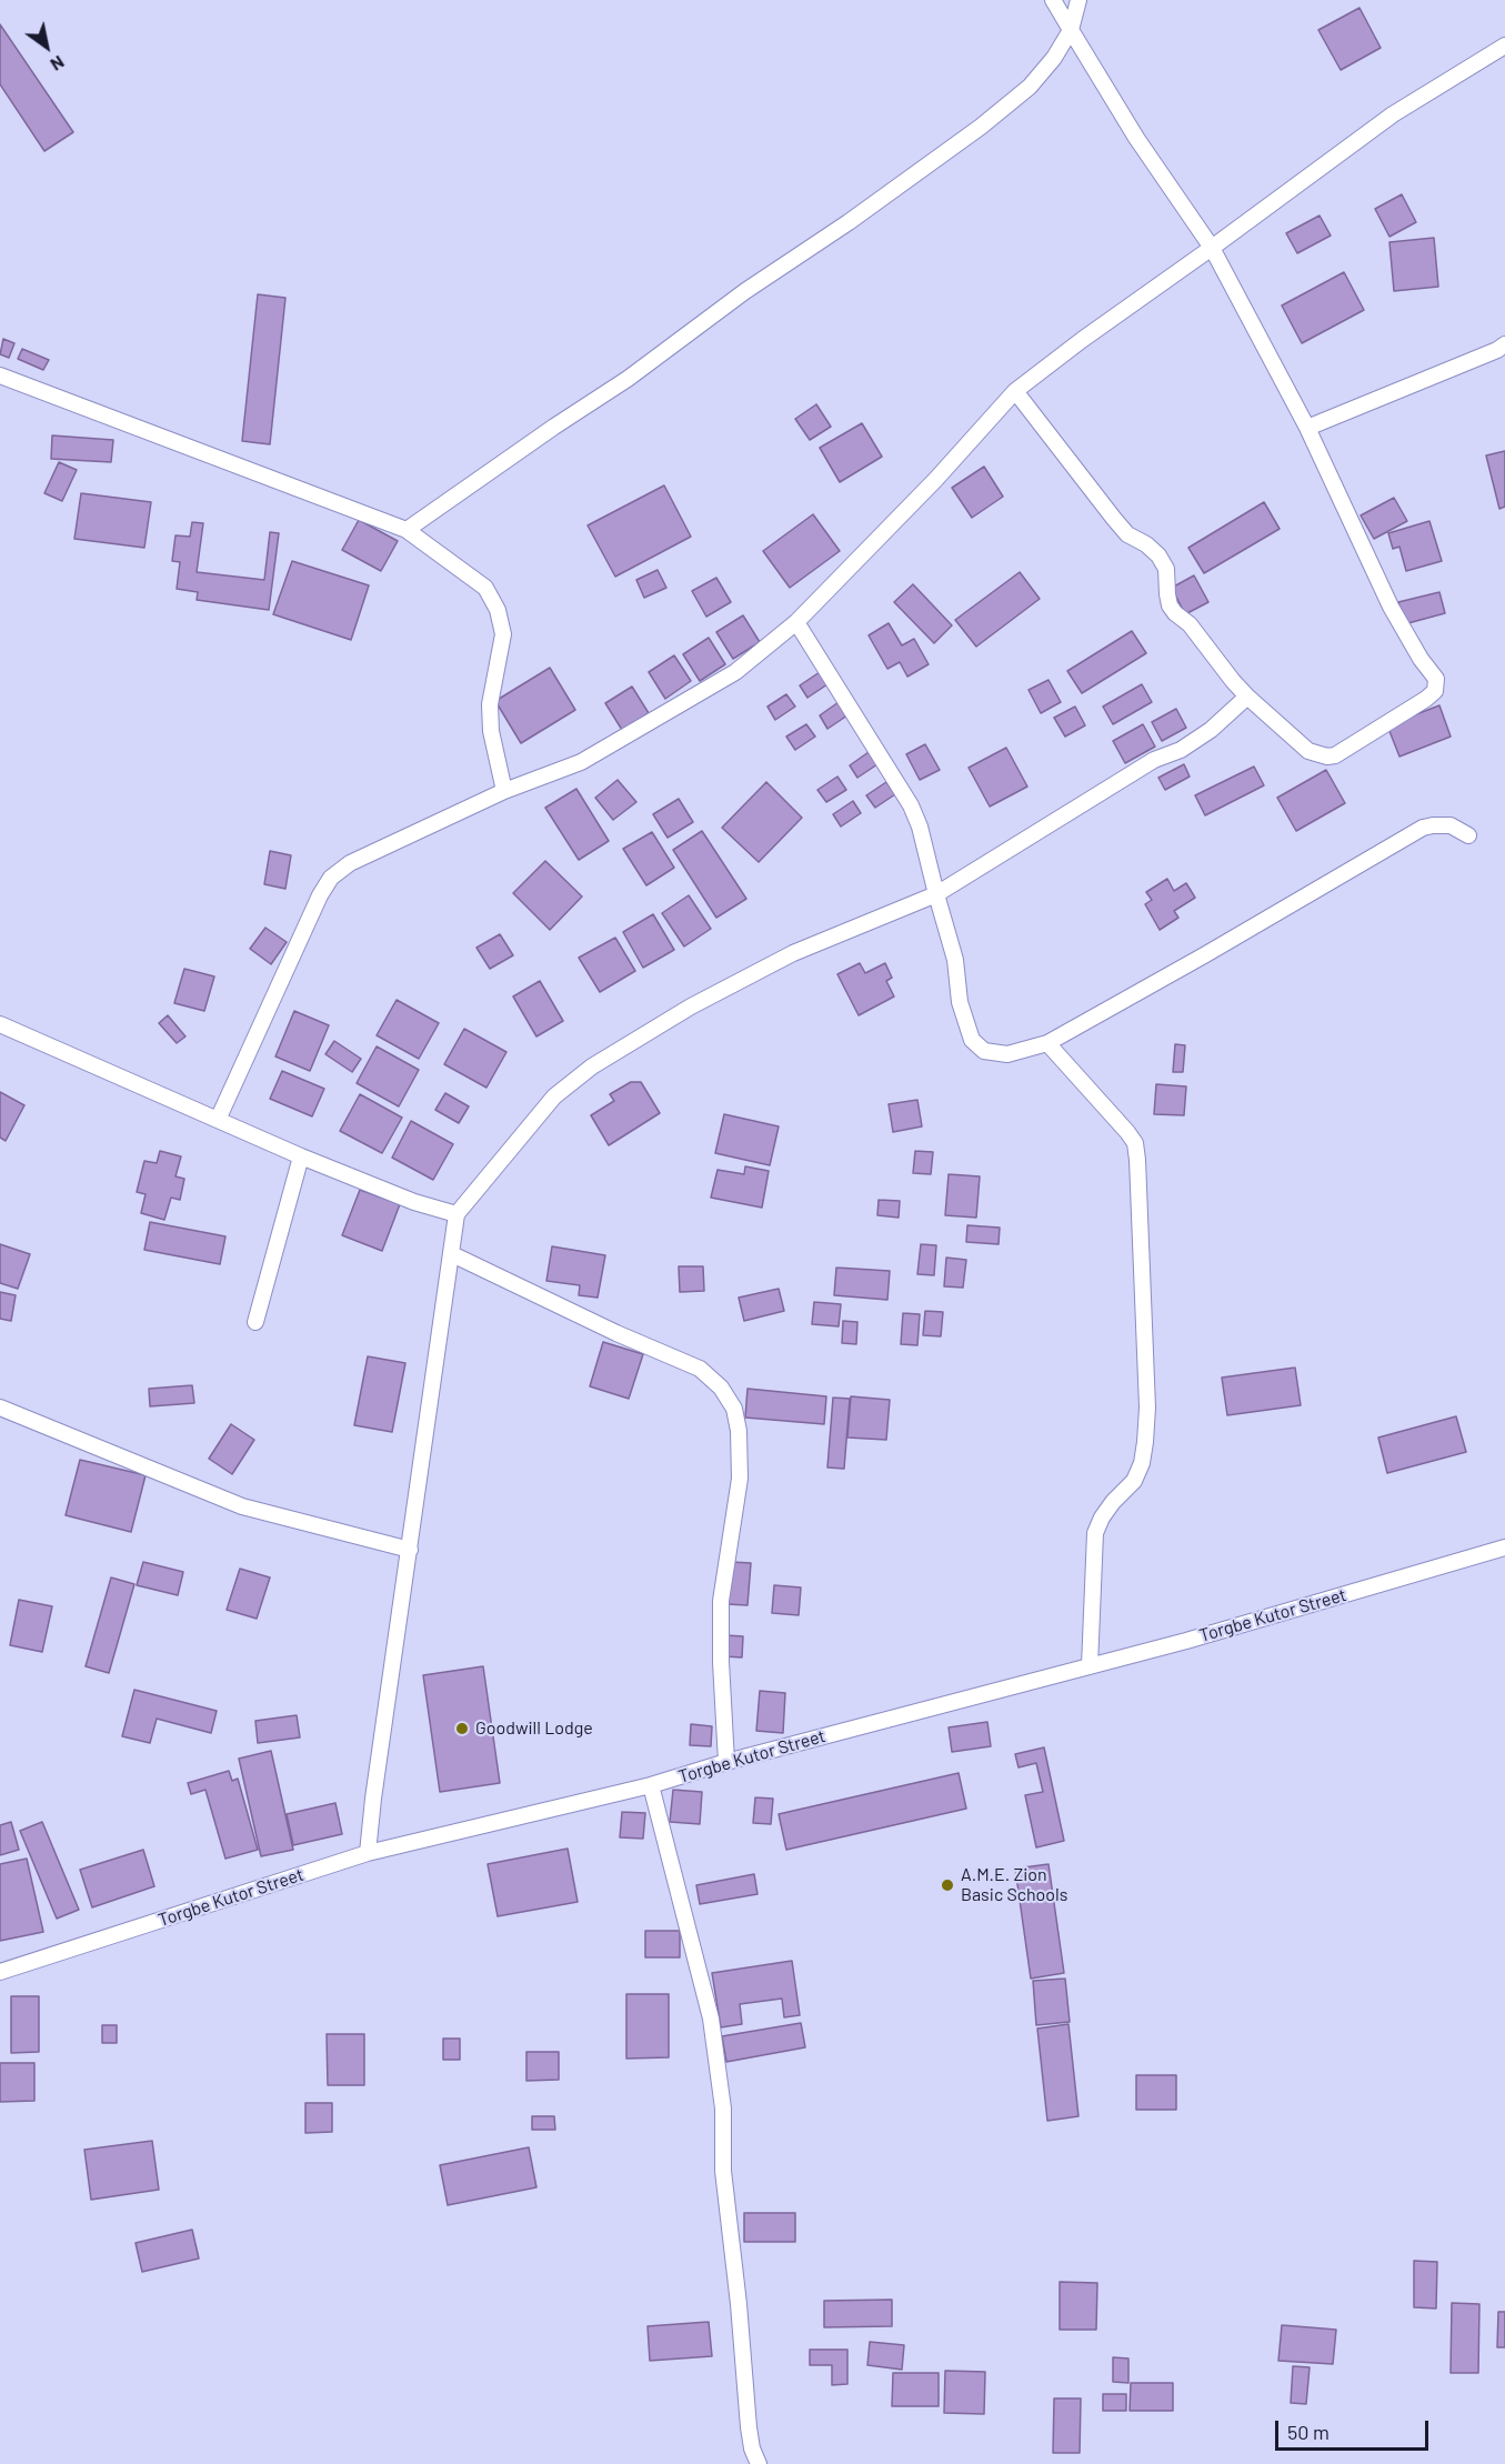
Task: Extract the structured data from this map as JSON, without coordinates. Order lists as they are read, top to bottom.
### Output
{
  "streets": {
    "street": ["Torgbe Kutor Street"]
  },
  "places": ["Goodwill Lodge", "A.M.E. Zion Basic Schools"],
  "scale_bar": "50 m",
  "north": "bottom right"
}
